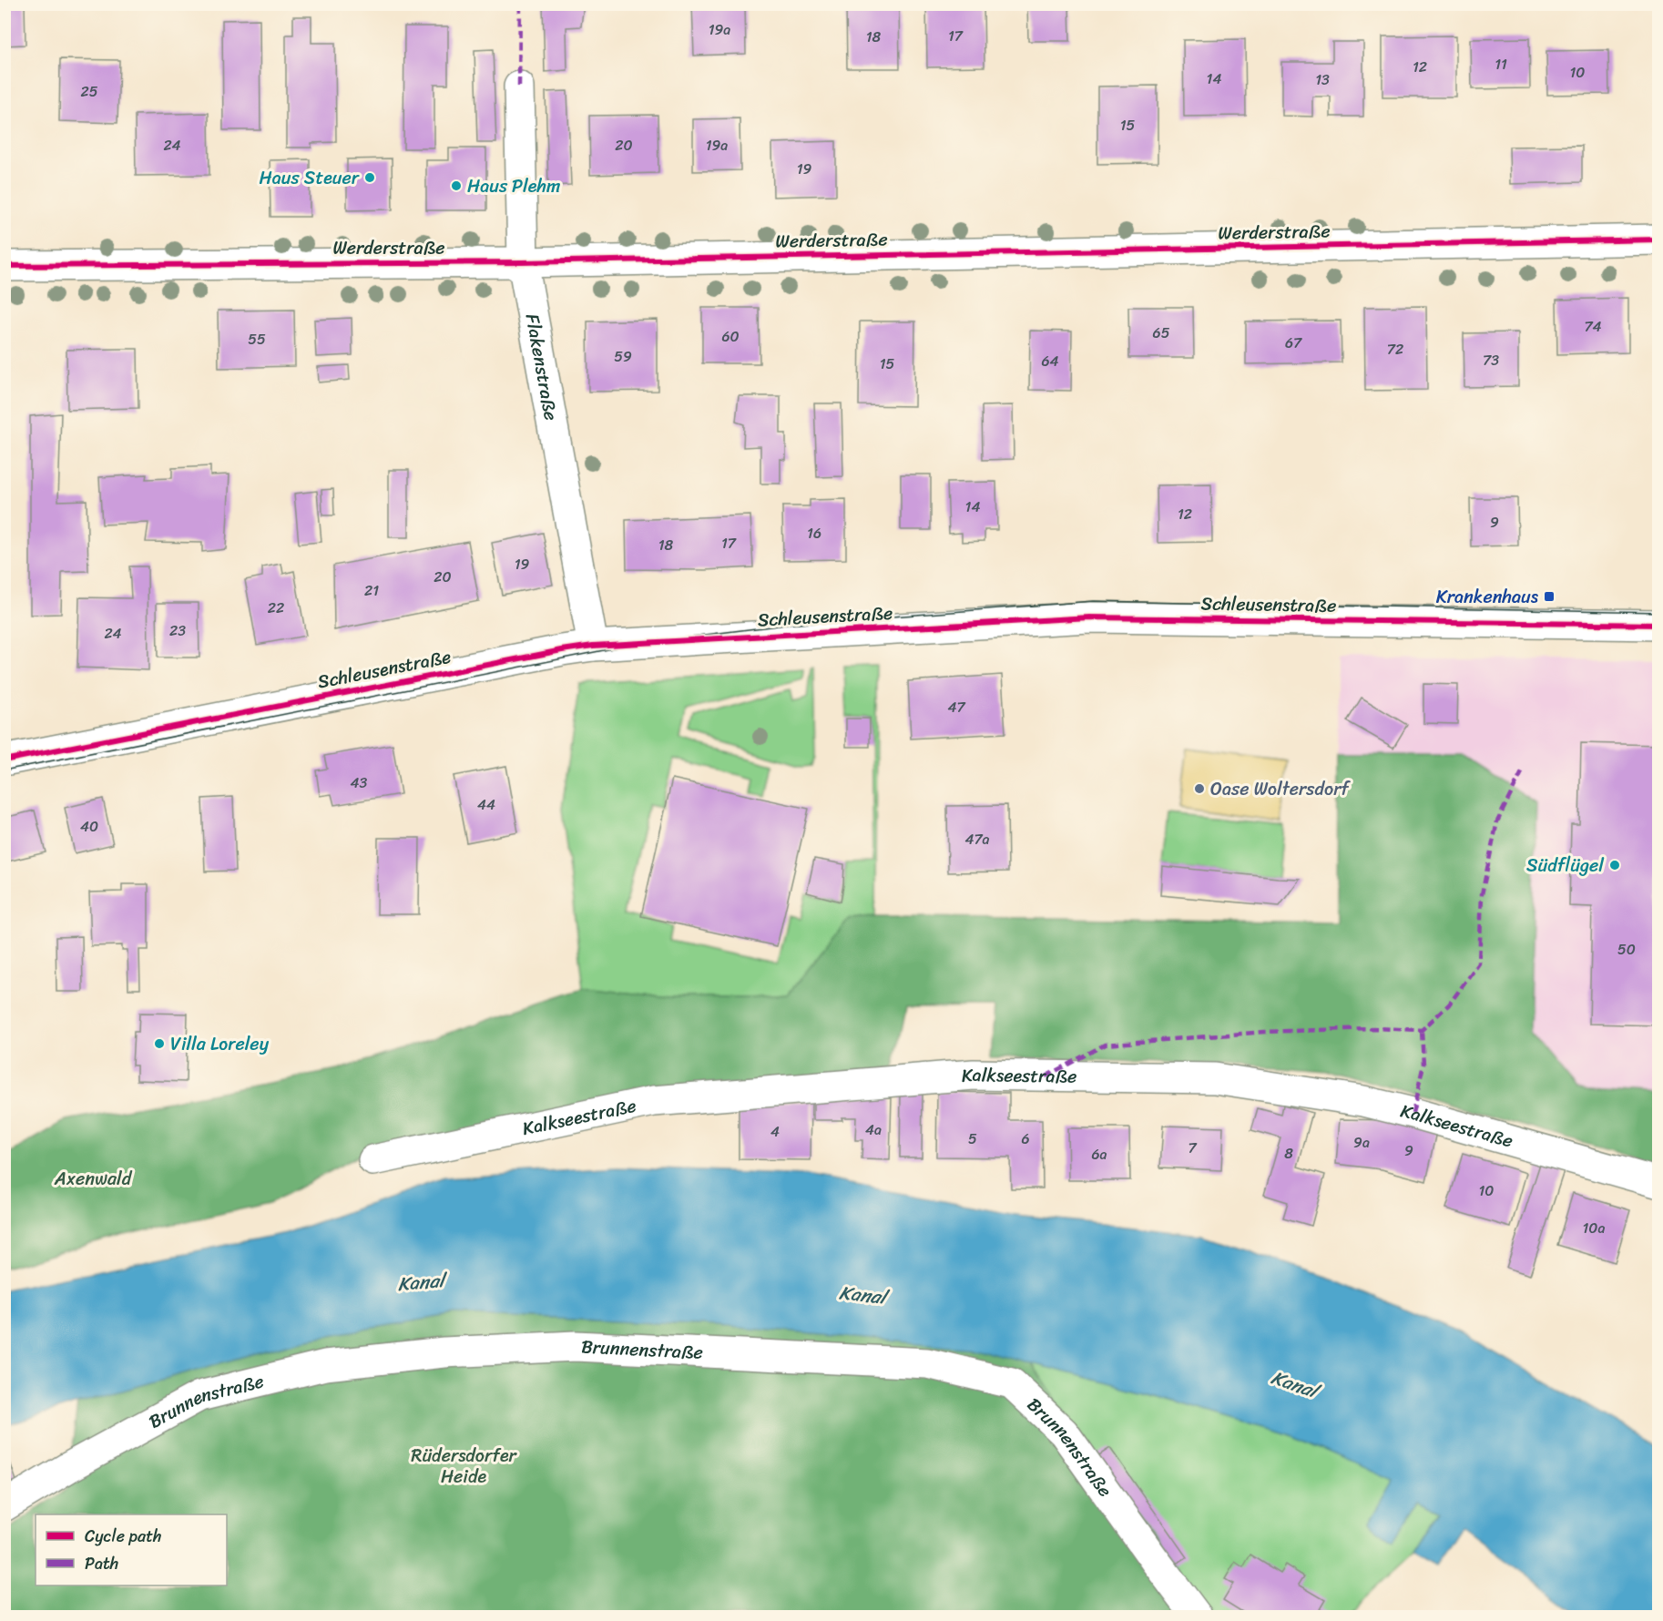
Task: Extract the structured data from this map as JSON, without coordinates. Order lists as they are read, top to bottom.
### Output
{
  "streets": {
    "street": [
      "Werderstraße",
      "Flakenstraße",
      "Schleusenstraße",
      "Kalkseestraße",
      "Brunnenstraße"
    ]
  },
  "crossings": [
    ["Werderstraße", "Flakenstraße"],
    ["Flakenstraße", "Schleusenstraße"]
  ],
  "water": ["Kanal"],
  "parks": ["Axenwald", "Rüdersdorfer Heide"],
  "places": {
    "other": [
      "Haus Steuer",
      "Haus Plehm",
      "Oase Woltersdorf",
      "Südflügel",
      "Villa Loreley"
    ],
    "transit": ["Krankenhaus"]
  },
  "house_numbers": [
    "19a",
    "17",
    "18",
    "11",
    "12",
    "10",
    "14",
    "13",
    "25",
    "15",
    "24",
    "20",
    "19a",
    "19",
    "74",
    "65",
    "60",
    "55",
    "67",
    "72",
    "59",
    "73",
    "64",
    "15",
    "14",
    "12",
    "9",
    "16",
    "17",
    "18",
    "19",
    "20",
    "21",
    "22",
    "23",
    "24",
    "47",
    "43",
    "44",
    "40",
    "47a",
    "50",
    "4a",
    "4",
    "5",
    "6",
    "9a",
    "7",
    "9",
    "8",
    "6a",
    "10",
    "10a"
  ],
  "legend": ["Cycle path", "Path"]
}
